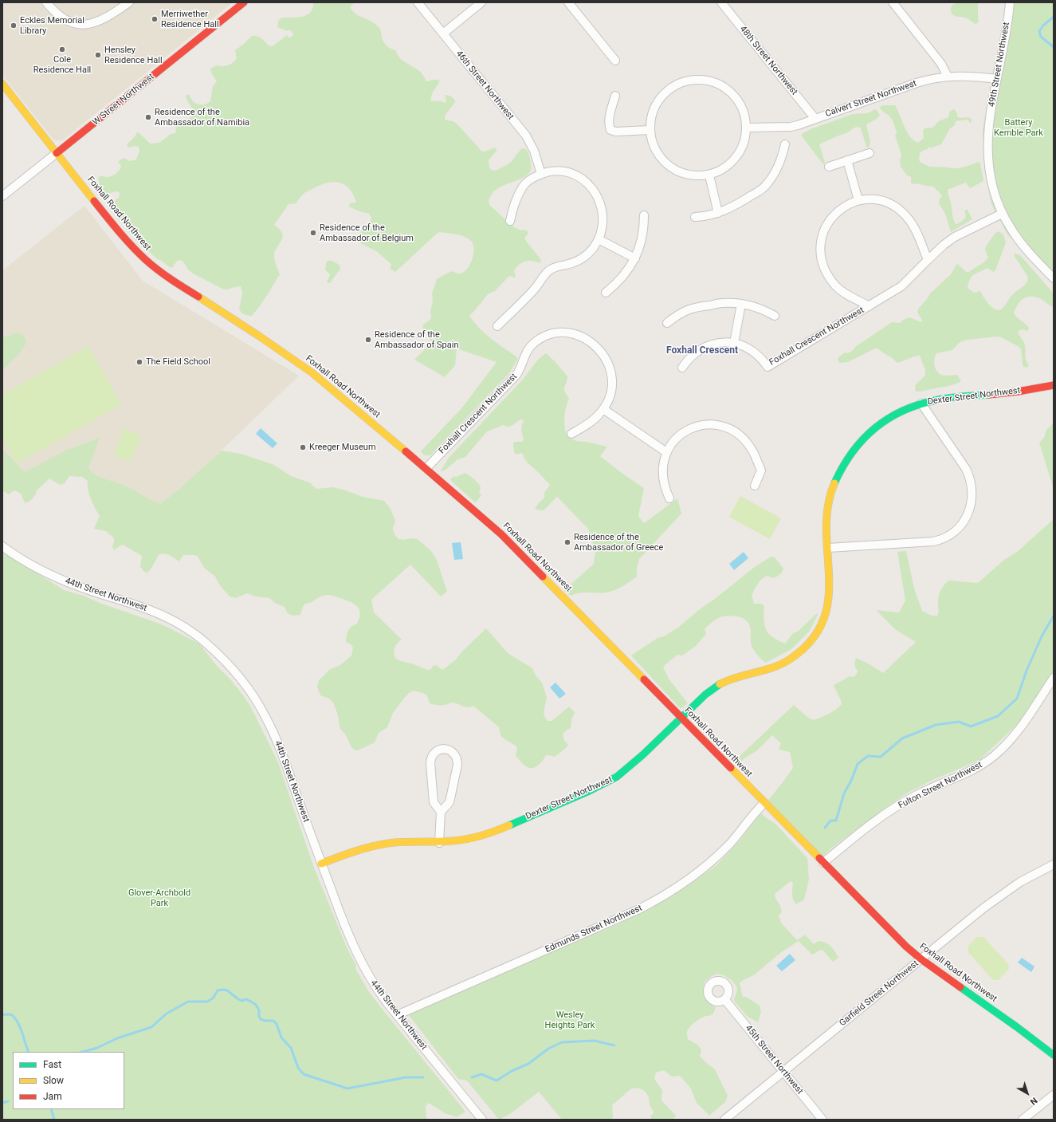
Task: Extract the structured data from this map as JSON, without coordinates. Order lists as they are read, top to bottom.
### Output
{
  "streets": {
    "main road": ["W Street Northwest", "Foxhall Road Northwest", "Dexter Street Northwest"],
    "street": [
      "48th Street Northwest",
      "49th Street Northwest",
      "46th Street Northwest",
      "Calvert Street Northwest",
      "Foxhall Crescent Northwest",
      "44th Street Northwest",
      "Fulton Street Northwest",
      "Edmunds Street Northwest",
      "Garfield Street Northwest",
      "45th Street Northwest"
    ]
  },
  "crossings": [
    ["48th Street Northwest", "Calvert Street Northwest"],
    ["49th Street Northwest", "Calvert Street Northwest"],
    ["49th Street Northwest", "Foxhall Crescent Northwest"],
    ["W Street Northwest", "Foxhall Road Northwest"],
    ["Foxhall Road Northwest", "Foxhall Crescent Northwest"],
    ["Foxhall Road Northwest", "Dexter Street Northwest"],
    ["Foxhall Road Northwest", "Fulton Street Northwest"],
    ["Foxhall Road Northwest", "Edmunds Street Northwest"],
    ["Foxhall Road Northwest", "Garfield Street Northwest"],
    ["Dexter Street Northwest", "44th Street Northwest"],
    ["44th Street Northwest", "Edmunds Street Northwest"],
    ["Garfield Street Northwest", "45th Street Northwest"]
  ],
  "districts": ["Foxhall Crescent"],
  "parks": ["Battery Kemble Park", "Glover-Archbold Park", "Wesley Heights Park"],
  "places": [
    "Merriwether Residence Hall",
    "Eckles Memorial Library",
    "Cole Residence Hall",
    "Hensley Residence Hall",
    "Residence of the Ambassador of Namibia",
    "Residence of the Ambassador of Belgium",
    "Residence of the Ambassador of Spain",
    "The Field School",
    "Kreeger Museum",
    "Residence of the Ambassador of Greece"
  ],
  "legend": ["Fast", "Slow", "Jam"],
  "north": "bottom right"
}
